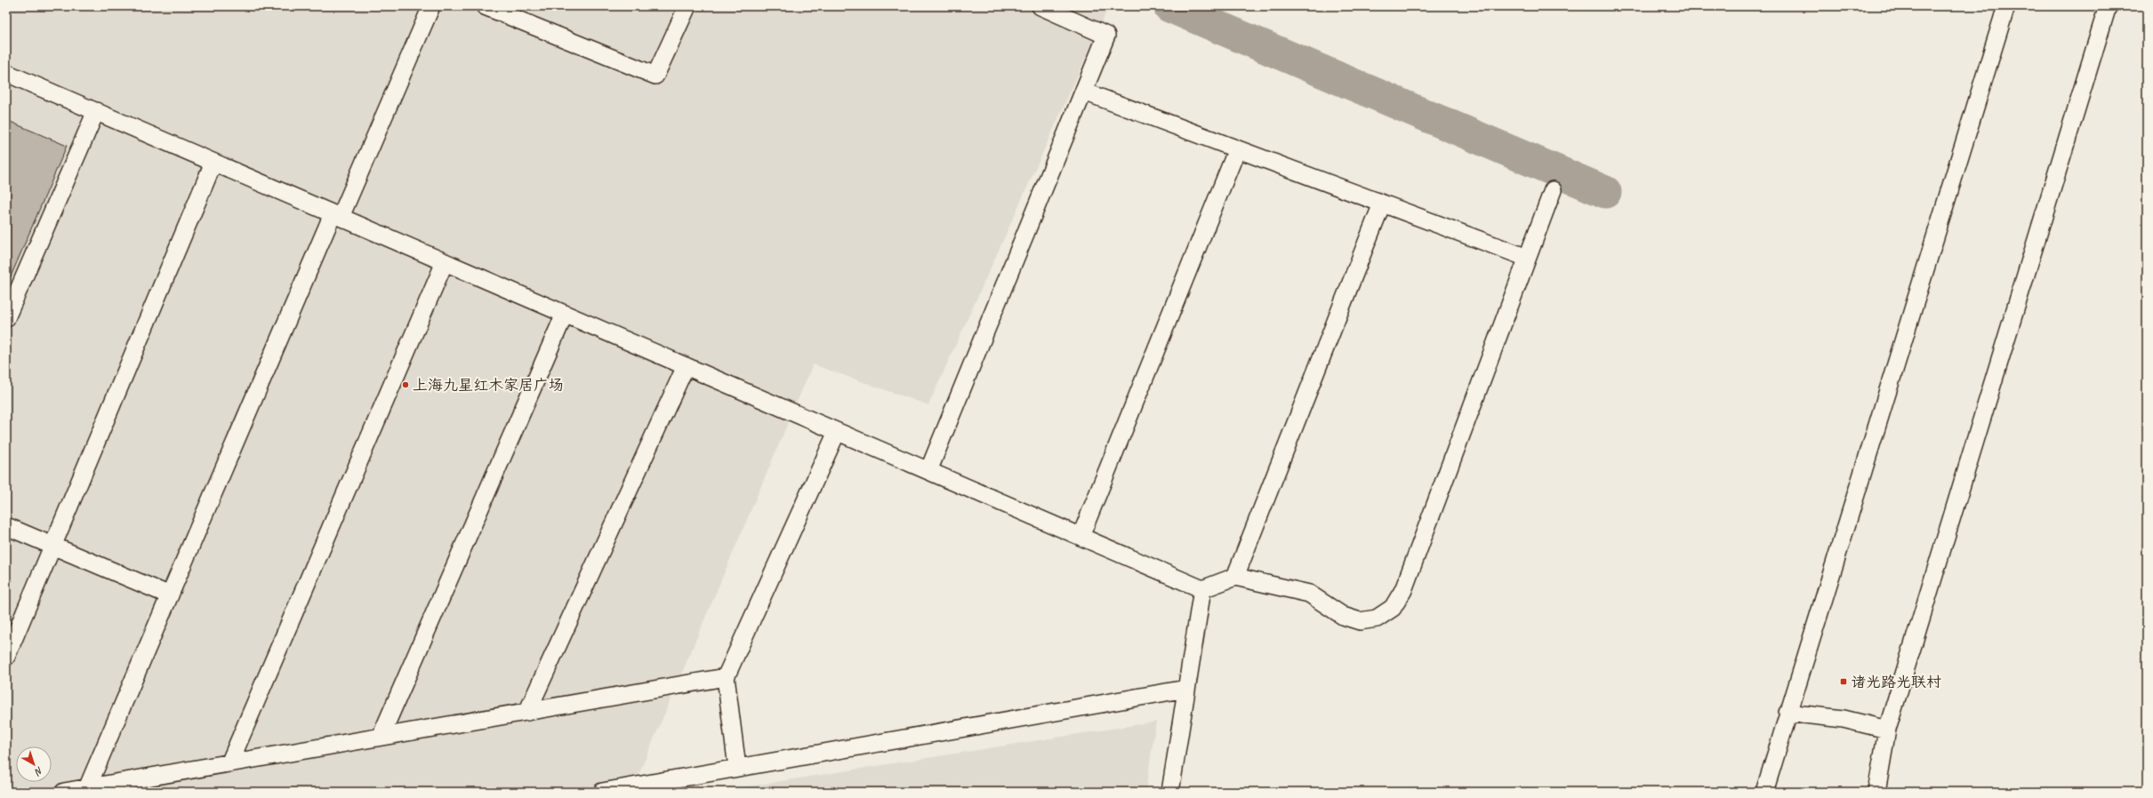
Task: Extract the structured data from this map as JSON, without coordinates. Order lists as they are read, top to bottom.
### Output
{
  "places": {
    "other": ["上海九星红木家居广场"],
    "transit": ["诸光路光联村"]
  },
  "north": "bottom right"
}
